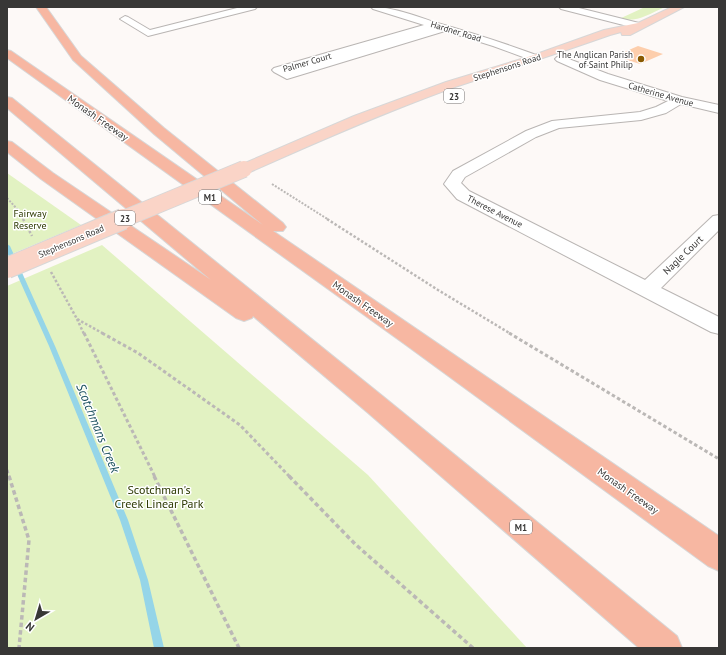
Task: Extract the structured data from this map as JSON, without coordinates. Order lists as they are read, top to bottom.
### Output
{
  "streets": {
    "highway": ["Monash Freeway", "M1"],
    "main road": ["Stephensons Road", "23"],
    "street": [
      "Hardner Road",
      "Palmer Court",
      "Catherine Avenue",
      "Therese Avenue",
      "Nagle Court"
    ]
  },
  "crossings": [
    ["Hardner Road", "Palmer Court"],
    ["Hardner Road", "Stephensons Road"],
    ["Hardner Road", "Catherine Avenue"],
    ["Stephensons Road", "Catherine Avenue"],
    ["Catherine Avenue", "Therese Avenue"],
    ["Therese Avenue", "Nagle Court"]
  ],
  "water": ["Scotchmans Creek"],
  "parks": ["Fairway Reserve", "Scotchman's Creek Linear Park"],
  "places": ["The Anglican Parish of Saint Philip"],
  "north": "bottom left"
}
